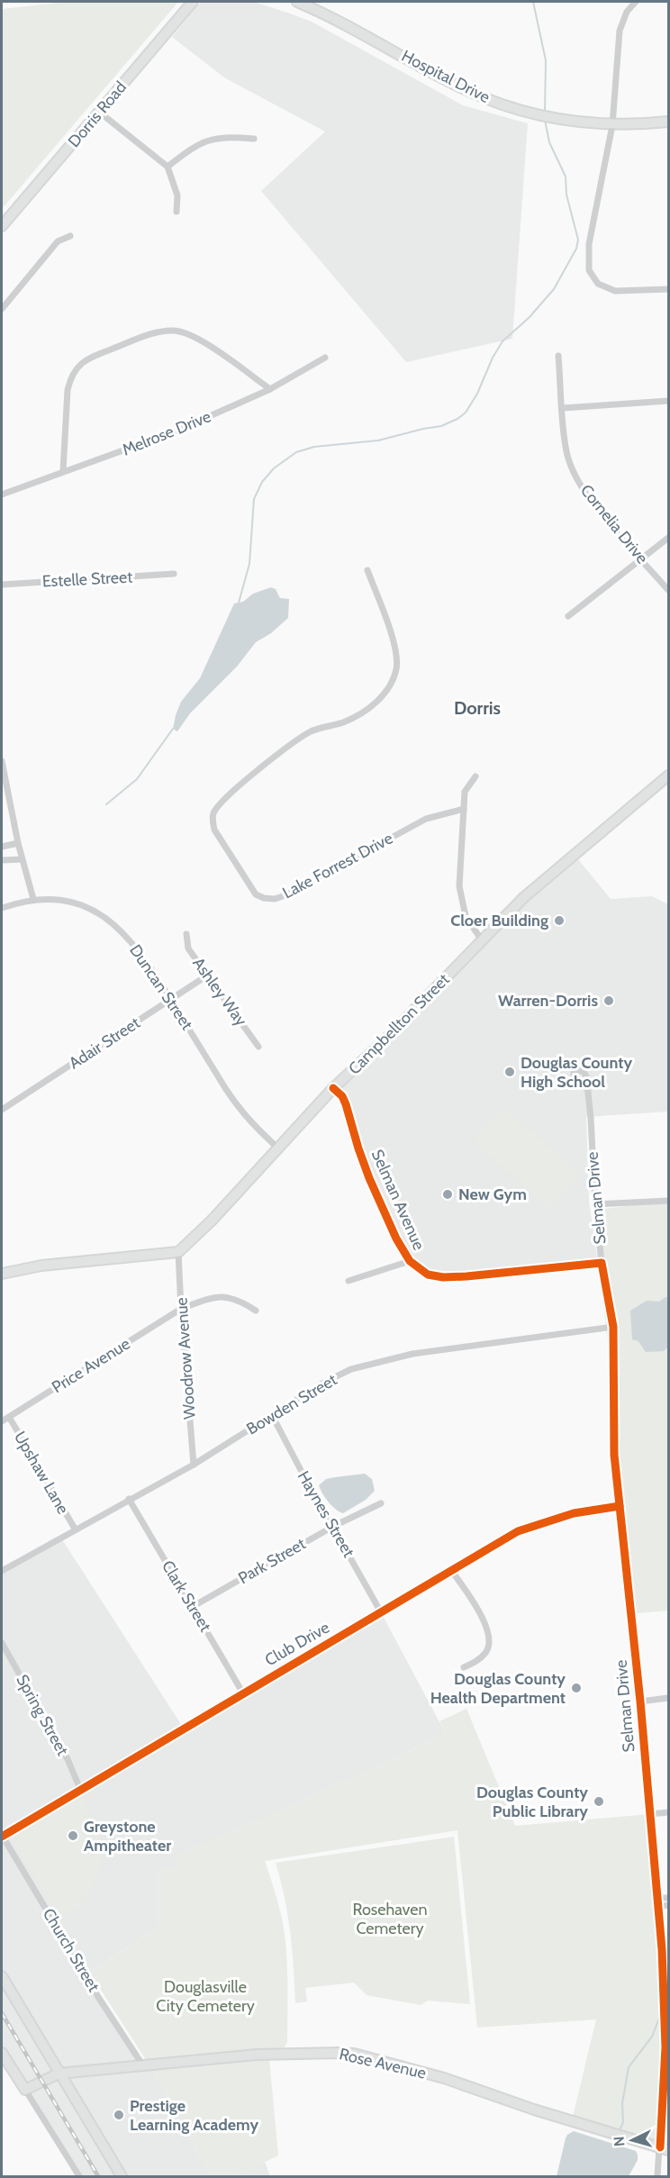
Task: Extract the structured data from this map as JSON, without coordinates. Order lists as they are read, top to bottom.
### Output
{
  "streets": {
    "street": [
      "Hospital Drive",
      "Dorris Road",
      "Melrose Drive",
      "Cornelia Drive",
      "Estelle Street",
      "Lake Forrest Drive",
      "Duncan Street",
      "Ashley Way",
      "Campbellton Street",
      "Adair Street",
      "Selman Drive",
      "Selman Avenue",
      "Woodrow Avenue",
      "Price Avenue",
      "Bowden Street",
      "Upshaw Lane",
      "Haynes Street",
      "Park Street",
      "Clark Street",
      "Club Drive",
      "Spring Street",
      "Church Street",
      "Rose Avenue"
    ]
  },
  "crossings": [
    ["Duncan Street", "Campbellton Street"],
    ["Duncan Street", "Adair Street"],
    ["Ashley Way", "Adair Street"],
    ["Campbellton Street", "Selman Avenue"],
    ["Campbellton Street", "Woodrow Avenue"],
    ["Selman Drive", "Selman Avenue"],
    ["Selman Drive", "Bowden Street"],
    ["Selman Drive", "Club Drive"],
    ["Selman Drive", "Rose Avenue"],
    ["Woodrow Avenue", "Price Avenue"],
    ["Woodrow Avenue", "Bowden Street"],
    ["Price Avenue", "Upshaw Lane"],
    ["Bowden Street", "Upshaw Lane"],
    ["Bowden Street", "Haynes Street"],
    ["Bowden Street", "Clark Street"],
    ["Haynes Street", "Park Street"],
    ["Haynes Street", "Club Drive"],
    ["Park Street", "Clark Street"],
    ["Clark Street", "Club Drive"],
    ["Club Drive", "Spring Street"],
    ["Club Drive", "Church Street"],
    ["Church Street", "Rose Avenue"]
  ],
  "districts": ["Dorris"],
  "parks": ["Rosehaven Cemetery", "Douglasville City Cemetery"],
  "places": [
    "Cloer Building",
    "Warren-Dorris",
    "Douglas County High School",
    "New Gym",
    "Douglas County Health Department",
    "Douglas County Public Library",
    "Greystone Ampitheater",
    "Prestige Learning Academy"
  ],
  "north": "left"
}
